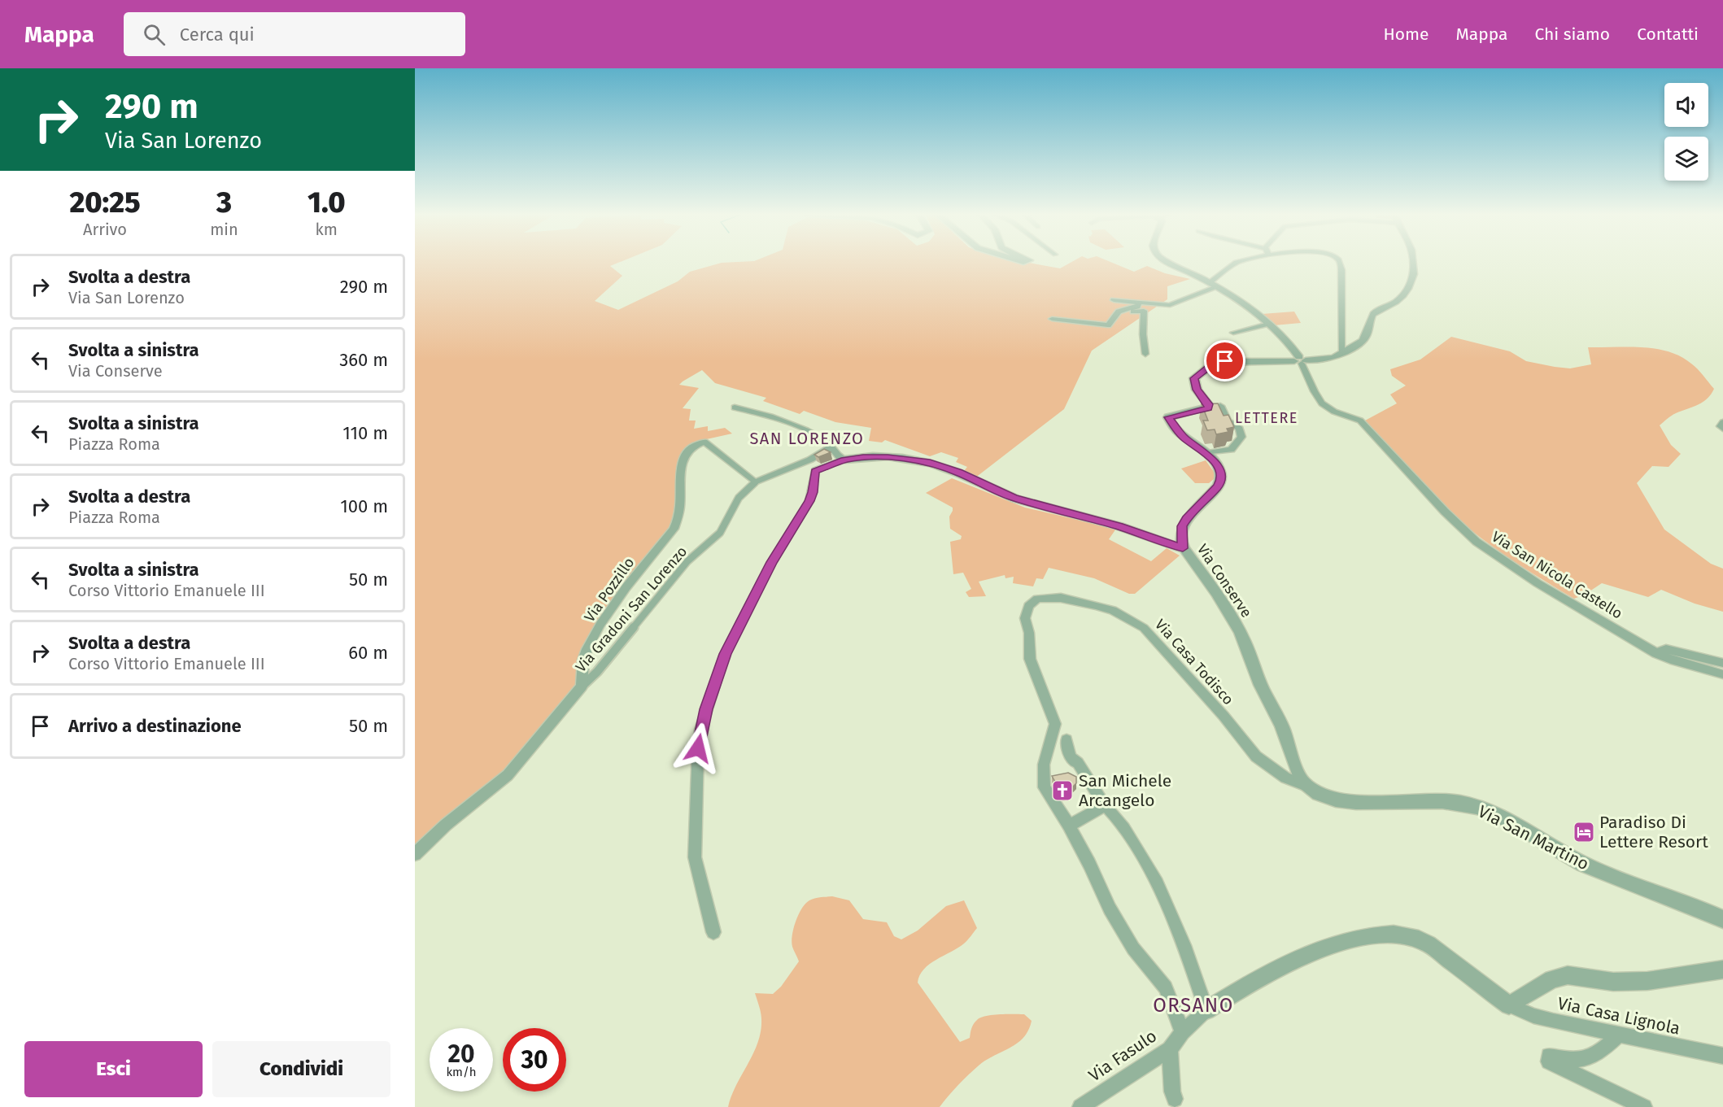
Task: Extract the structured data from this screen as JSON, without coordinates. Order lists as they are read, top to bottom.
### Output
{
  "streets": {
    "street": [
      "Via San Nicola Castello",
      "Via Conserve",
      "Via Pozzillo",
      "Via Gradoni San Lorenzo",
      "Via Casa Todisco",
      "Via San Martino",
      "Via Casa Lignola",
      "Via Fasulo"
    ]
  },
  "crossings": [
    ["Via Conserve", "Via Casa Todisco"],
    ["Via Conserve", "Via San Martino"],
    ["Via Pozzillo", "Via Gradoni San Lorenzo"],
    ["Via Casa Todisco", "Via San Martino"]
  ],
  "districts": ["LETTERE", "SAN LORENZO", "ORSANO"],
  "places": {
    "church": ["San Michele Arcangelo"],
    "hotel": ["Paradiso Di Lettere Resort"]
  },
  "page": {
    "header": "Mappa",
    "search": "Cerca qui",
    "nav": [
      "Home",
      "Mappa",
      "Chi siamo",
      "Contatti"
    ],
    "turn": ["290 m", "Via San Lorenzo"],
    "eta": [
      "20:25",
      "Arrivo",
      "3",
      "min",
      "1.0",
      "km"
    ],
    "list": [
      {
        "name": "Svolta a destra",
        "note": "Via San Lorenzo",
        "value": "290 m"
      },
      {
        "name": "Svolta a sinistra",
        "note": "Via Conserve",
        "value": "360 m"
      },
      {
        "name": "Svolta a sinistra",
        "note": "Piazza Roma",
        "value": "110 m"
      },
      {
        "name": "Svolta a destra",
        "note": "Piazza Roma",
        "value": "100 m"
      },
      {
        "name": "Svolta a sinistra",
        "note": "Corso Vittorio Emanuele III",
        "value": "50 m"
      },
      {
        "name": "Svolta a destra",
        "note": "Corso Vittorio Emanuele III",
        "value": "60 m"
      },
      {
        "name": "Arrivo a destinazione",
        "value": "50 m"
      }
    ],
    "speed": "20 km/h",
    "limit": "30",
    "buttons": ["Esci", "Condividi"]
  }
}
